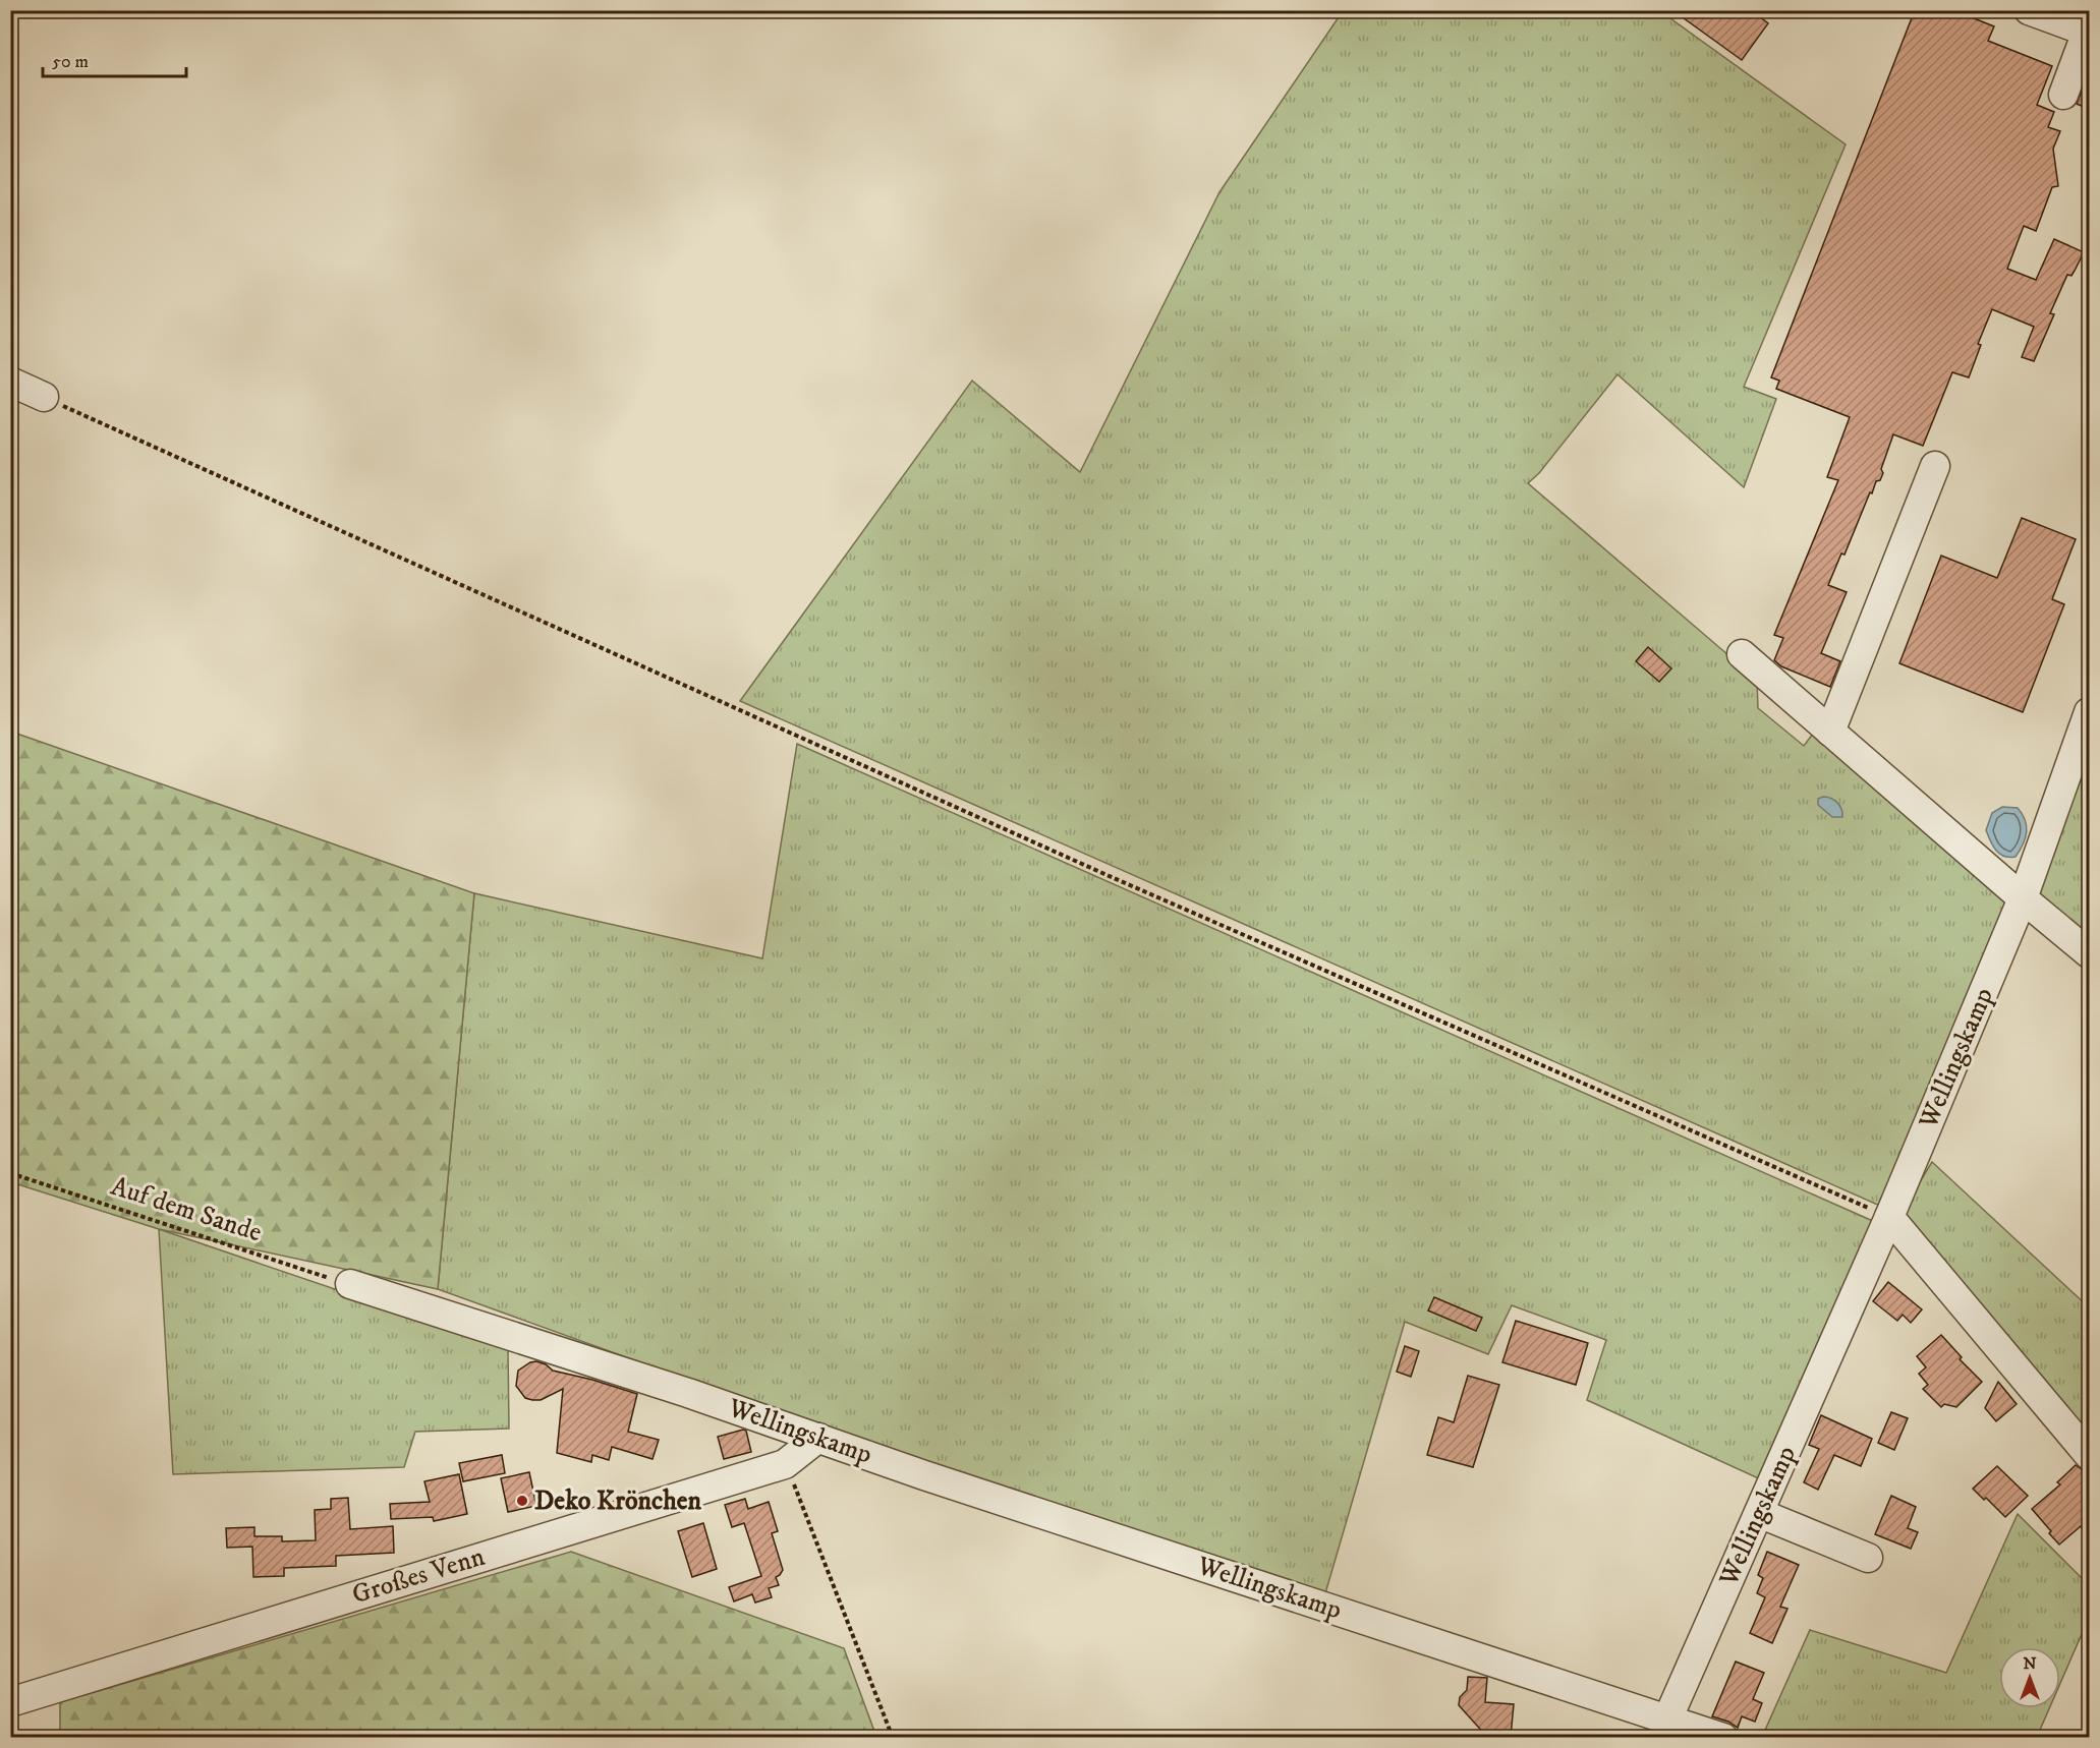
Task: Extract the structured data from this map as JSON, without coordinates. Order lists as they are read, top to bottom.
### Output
{
  "streets": {
    "street": ["Wellingskamp", "Großes Venn"],
    "path": ["Auf dem Sande"]
  },
  "crossings": [
    ["Wellingskamp", "Auf dem Sande"],
    ["Wellingskamp", "Großes Venn"]
  ],
  "places": ["Deko Krönchen"],
  "scale_bar": "50 m",
  "north": "top"
}
